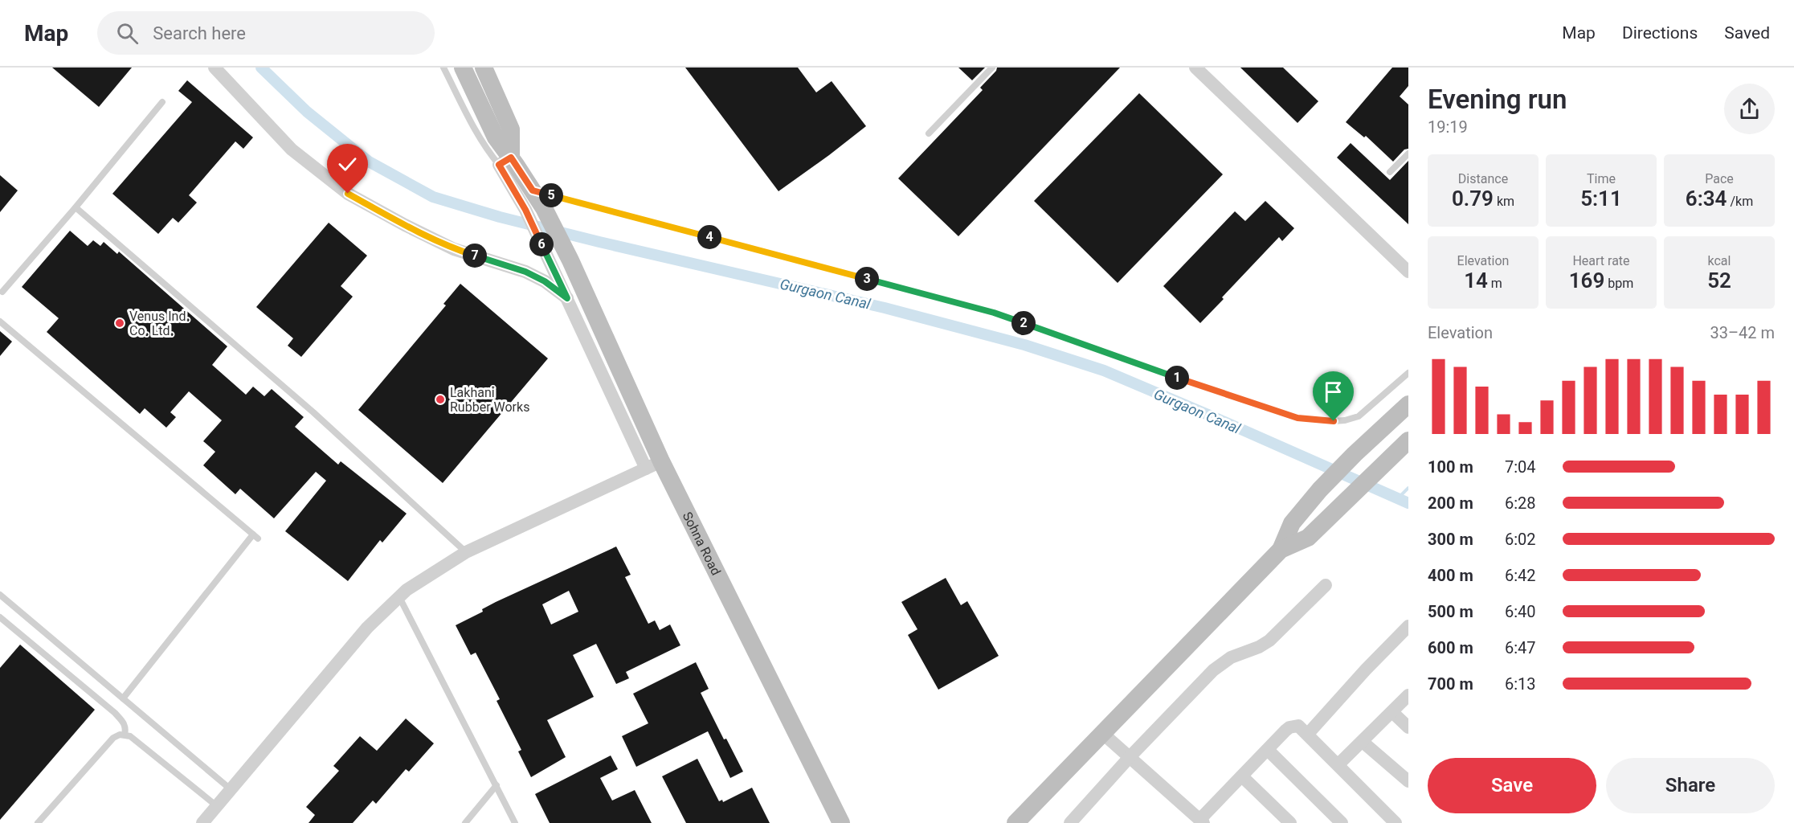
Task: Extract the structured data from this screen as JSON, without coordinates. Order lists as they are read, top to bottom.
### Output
{
  "streets": {
    "street": ["Sohna Road"]
  },
  "water": ["Gurgaon Canal"],
  "places": ["Venus Ind. Co. Ltd.", "Lakhani Rubber Works"],
  "page": {
    "header": "Map",
    "search": "Search here",
    "nav": ["Map", "Directions", "Saved"],
    "heading": ["Evening run", "19:19"],
    "stats": [
      ["Distance", "0.79 km"],
      ["Time", "5:11"],
      ["Pace", "6:34 /km"],
      ["Elevation", "14 m"],
      ["Heart rate", "169 bpm"],
      ["kcal", "52"]
    ],
    "pins": [
      "5",
      "4",
      "6",
      "7",
      "3",
      "2",
      "1"
    ],
    "chart": ["Elevation", "33–42 m"],
    "list": [
      {
        "name": "100 m",
        "note": "7:04"
      },
      {
        "name": "200 m",
        "note": "6:28"
      },
      {
        "name": "300 m",
        "note": "6:02"
      },
      {
        "name": "400 m",
        "note": "6:42"
      },
      {
        "name": "500 m",
        "note": "6:40"
      },
      {
        "name": "600 m",
        "note": "6:47"
      },
      {
        "name": "700 m",
        "note": "6:13"
      }
    ],
    "buttons": ["Save", "Share"]
  }
}
